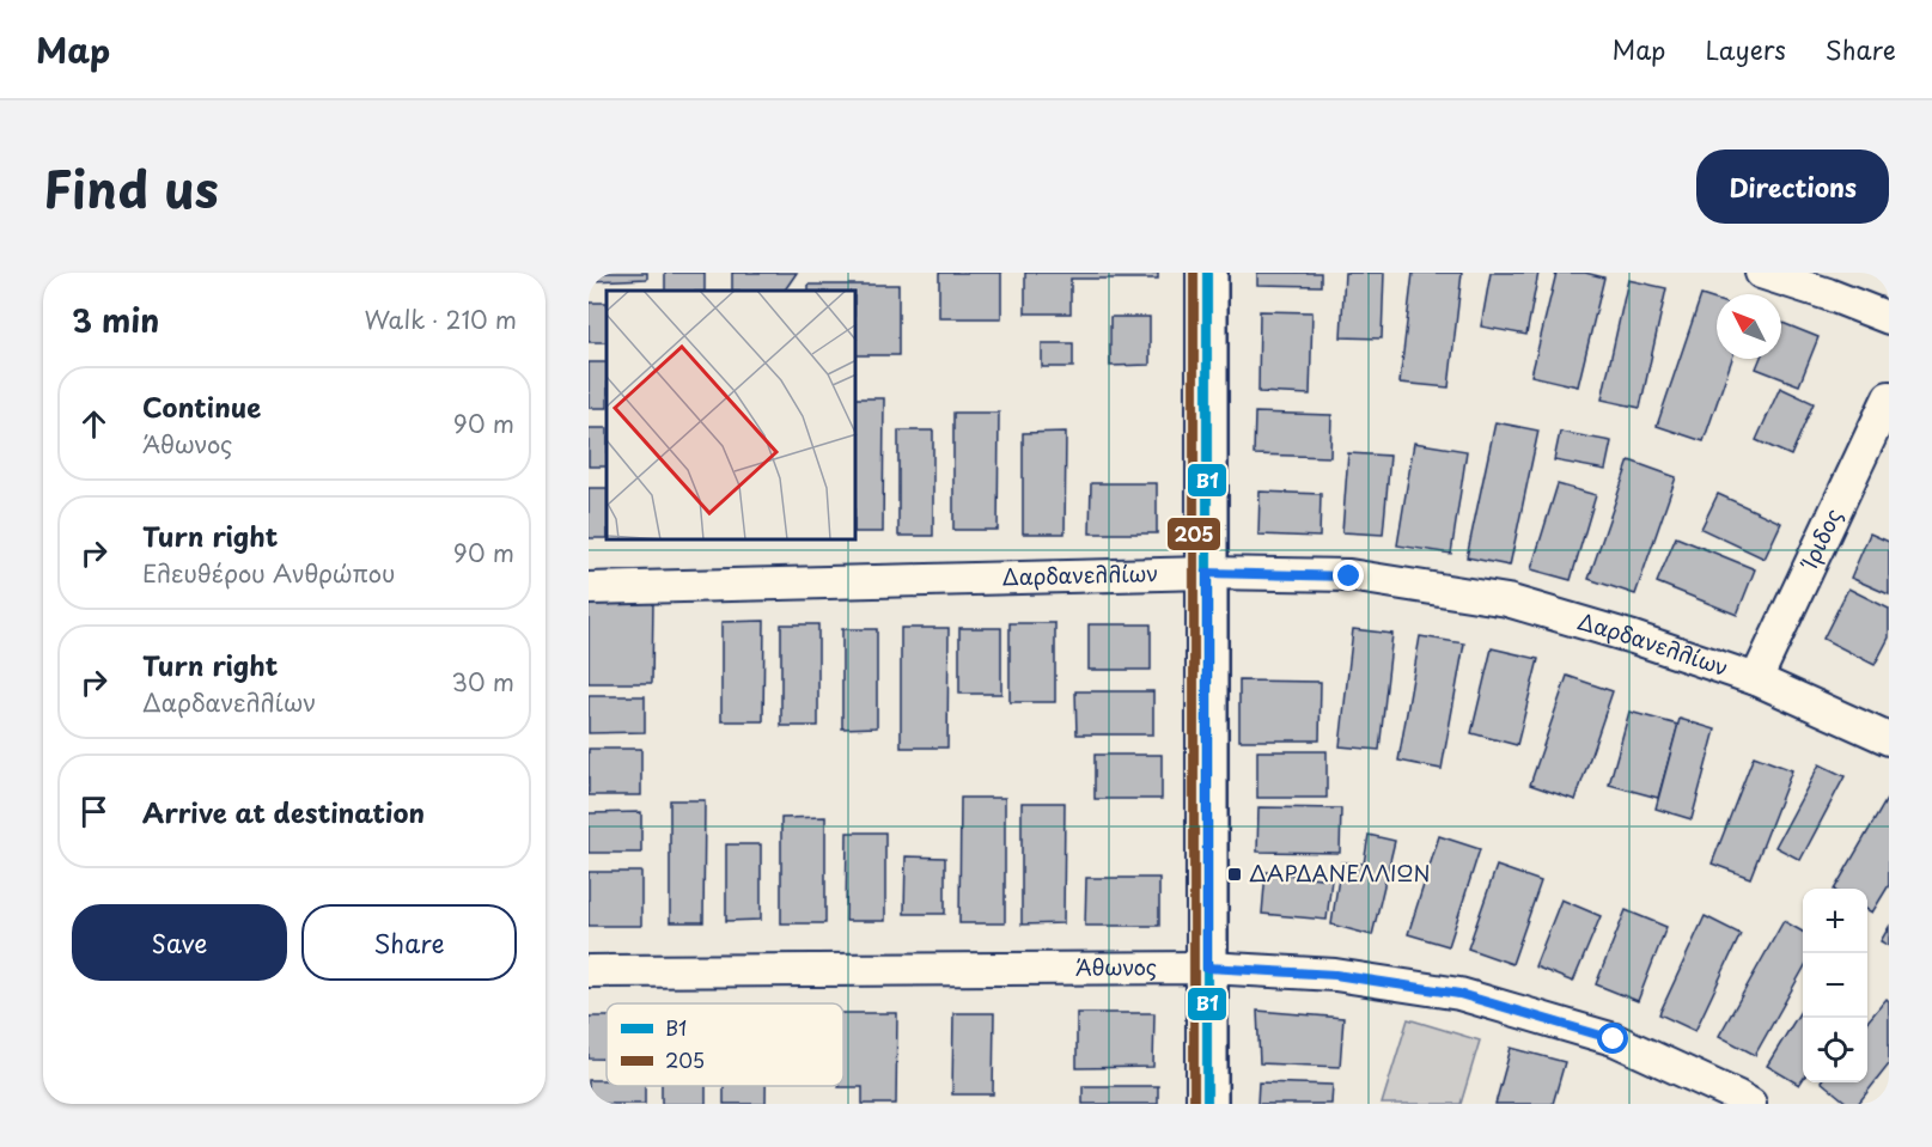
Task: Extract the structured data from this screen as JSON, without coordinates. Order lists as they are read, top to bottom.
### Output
{
  "streets": {
    "street": ["Ίριδος", "Δαρδανελλίων", "Άθωνος"]
  },
  "crossings": [
    ["Ίριδος", "Δαρδανελλίων"]
  ],
  "places": {
    "transit": ["ΔΑΡΔΑΝΕΛΛΙΩΝ"]
  },
  "lines": ["transit line Β1", "transit line 205"],
  "legend": ["Β1", "205"],
  "north": "top left",
  "page": {
    "header": "Map",
    "nav": ["Map", "Layers", "Share"],
    "title": "Find us",
    "buttons": [
      "Directions",
      ["Save", "Share"]
    ],
    "heading": ["3 min", "Walk · 210 m"],
    "list": [
      ["Continue", "Άθωνος", "90 m"],
      ["Turn right", "Ελευθέρου Ανθρώπου", "90 m"],
      ["Turn right", "Δαρδανελλίων", "30 m"],
      "Arrive at destination"
    ],
    "map_buttons": ["+", "−"]
  }
}
